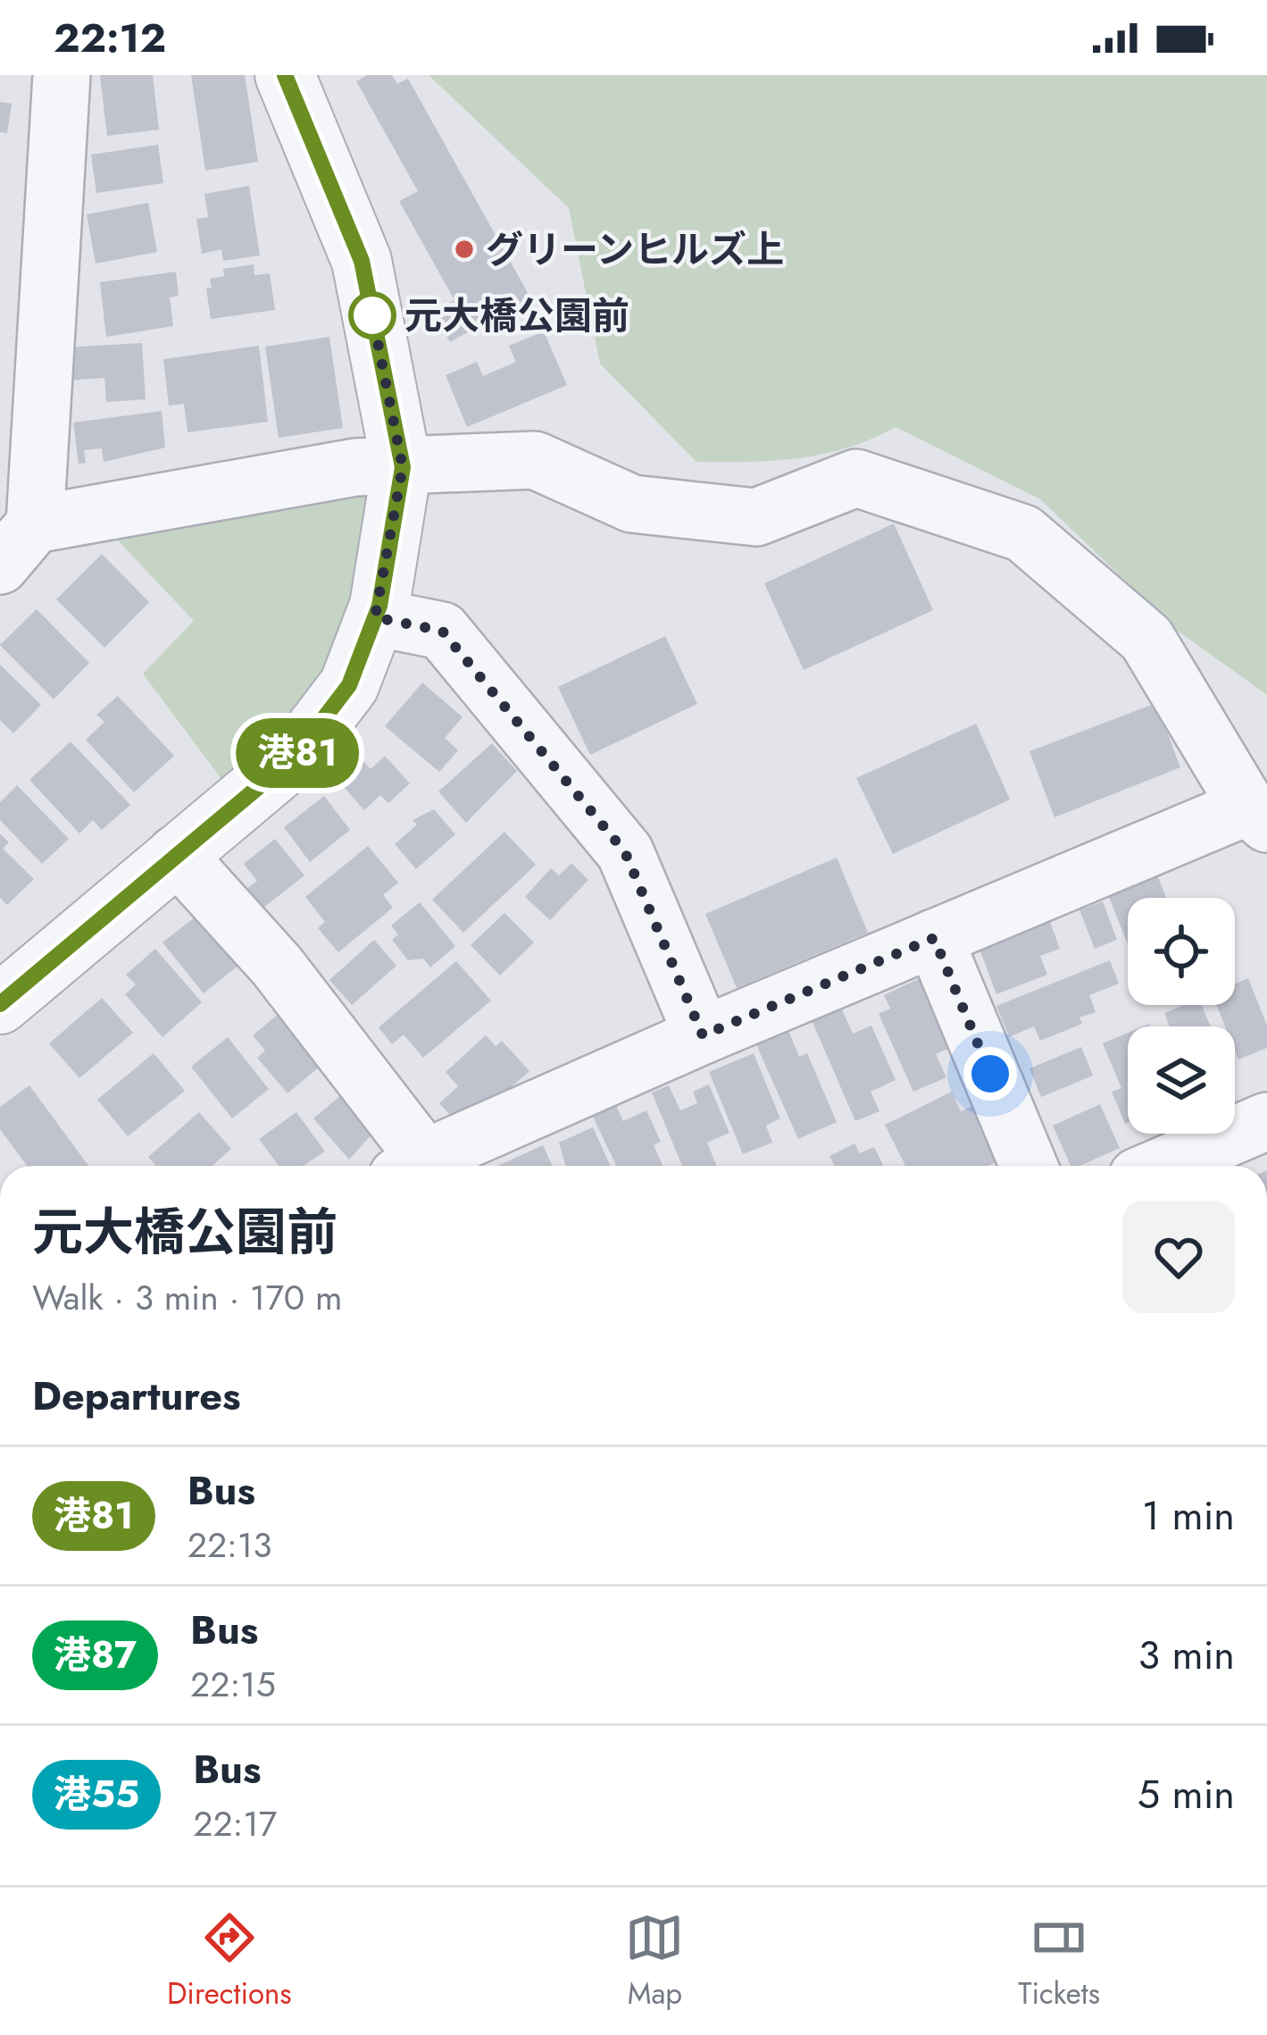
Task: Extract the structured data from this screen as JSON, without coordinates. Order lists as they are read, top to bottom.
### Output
{
  "places": ["グリーンヒルズ上", "元大橋公園前"],
  "lines": ["bus line 港81"],
  "page": {
    "status": "22:12",
    "on_map": "港81",
    "heading": [
      ["元大橋公園前", "Walk · 3 min · 170 m"],
      "Departures"
    ],
    "list": [
      {
        "mark": "港81",
        "name": "Bus",
        "note": "22:13",
        "value": "1 min"
      },
      {
        "mark": "港87",
        "name": "Bus",
        "note": "22:15",
        "value": "3 min"
      },
      {
        "mark": "港55",
        "name": "Bus",
        "note": "22:17",
        "value": "5 min"
      }
    ],
    "tabs": ["Directions", "Map", "Tickets"]
  }
}
